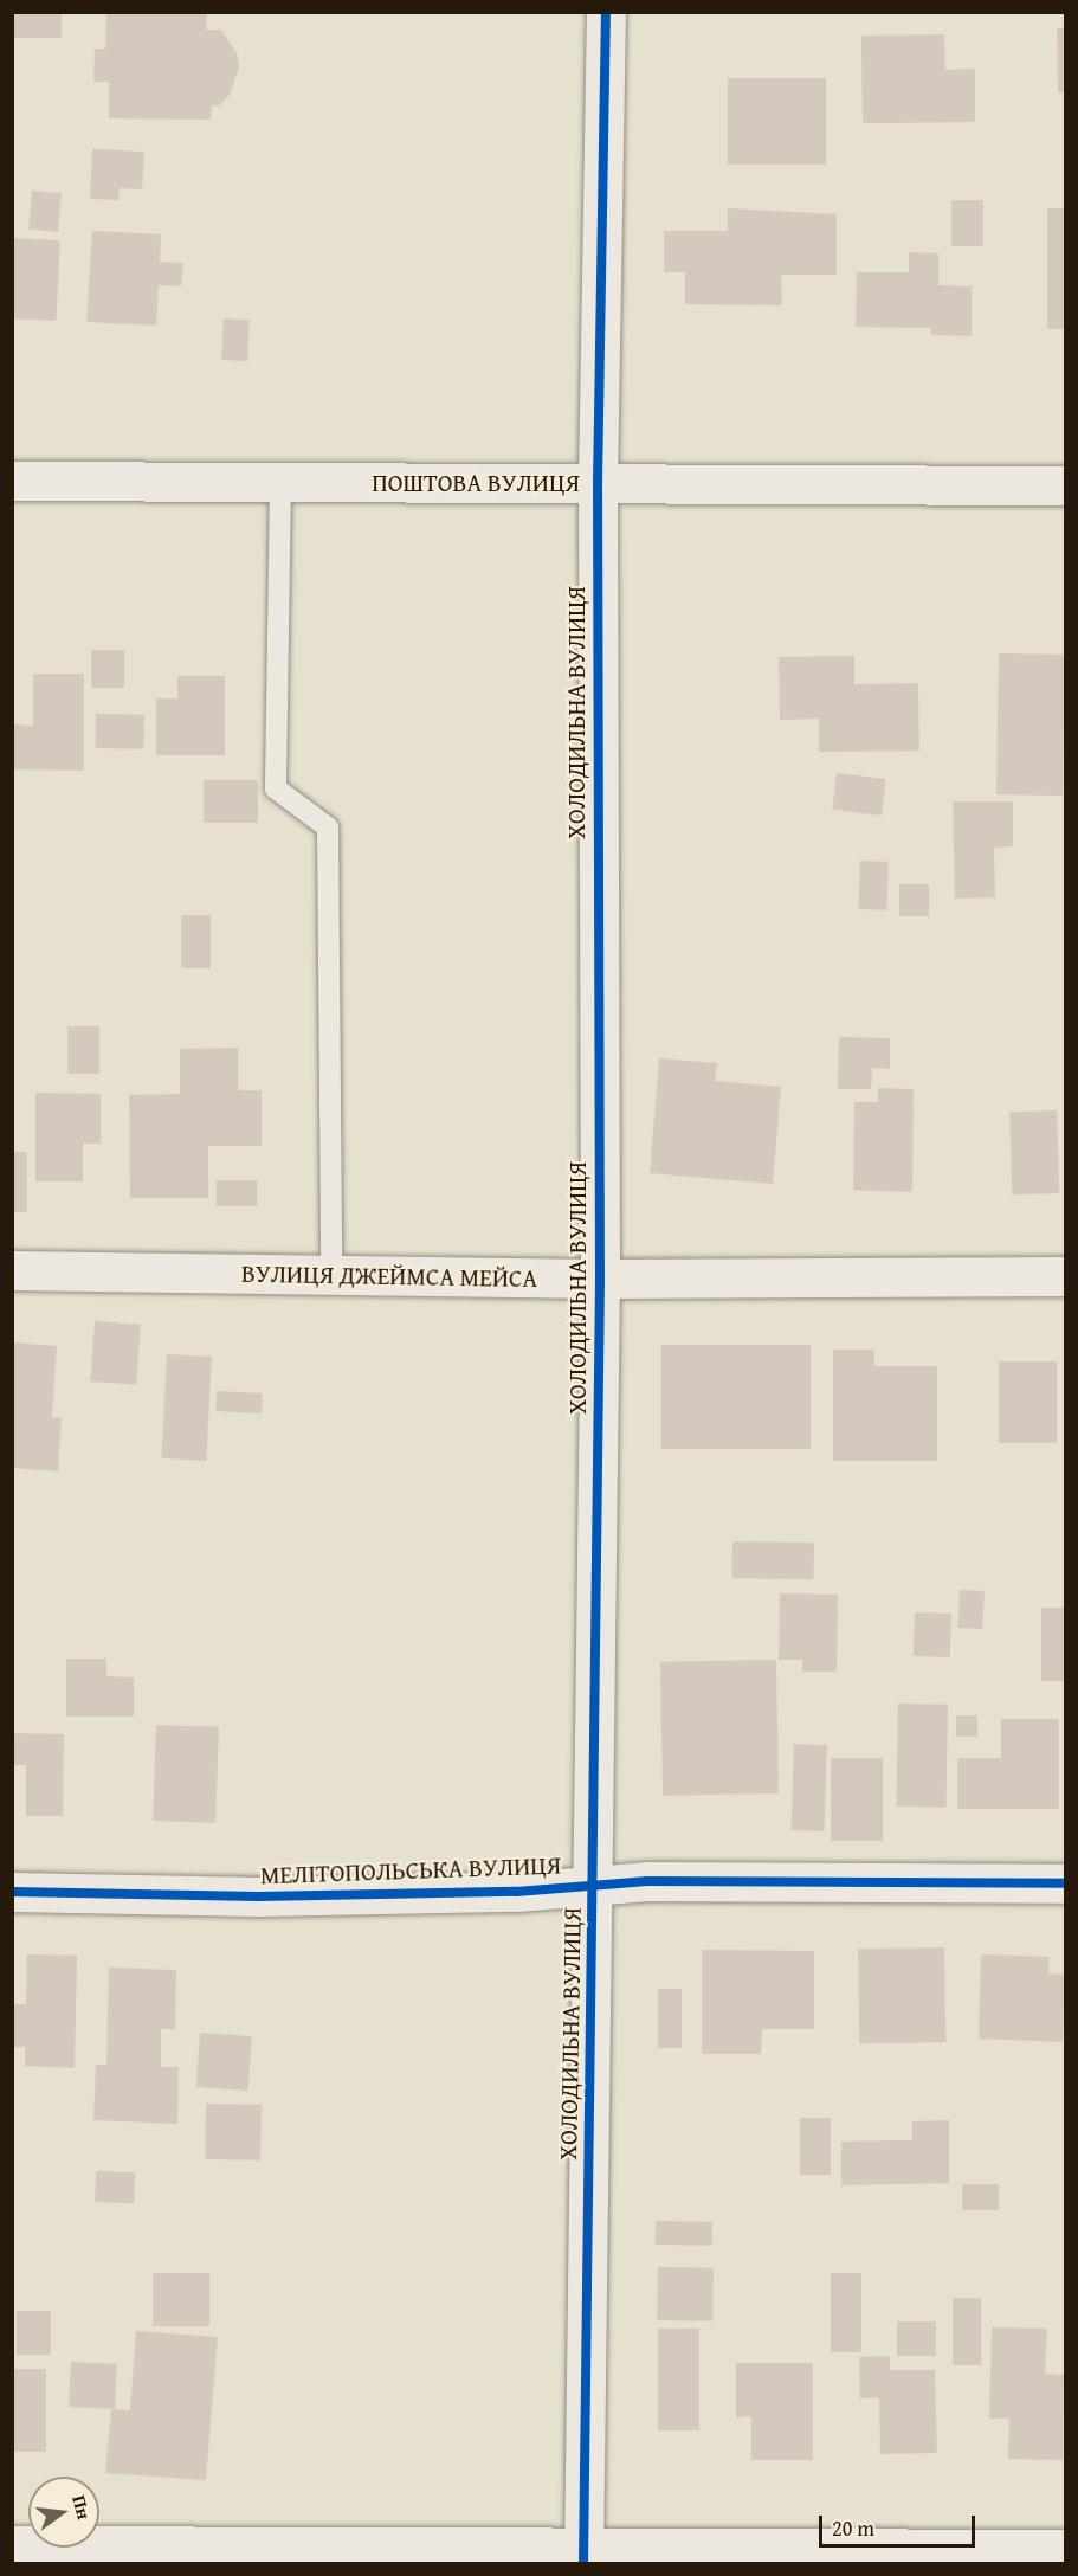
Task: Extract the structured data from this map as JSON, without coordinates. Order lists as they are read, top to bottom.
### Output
{
  "streets": {
    "street": [
      "ПОШТОВА ВУЛИЦЯ",
      "ХОЛОДИЛЬНА ВУЛИЦЯ",
      "ВУЛИЦЯ ДЖЕЙМСА МЕЙСА",
      "МЕЛІТОПОЛЬСЬКА ВУЛИЦЯ"
    ]
  },
  "crossings": [
    ["ПОШТОВА ВУЛИЦЯ", "ХОЛОДИЛЬНА ВУЛИЦЯ"],
    ["ХОЛОДИЛЬНА ВУЛИЦЯ", "ВУЛИЦЯ ДЖЕЙМСА МЕЙСА"],
    ["ХОЛОДИЛЬНА ВУЛИЦЯ", "МЕЛІТОПОЛЬСЬКА ВУЛИЦЯ"]
  ],
  "scale_bar": "20 m",
  "north": "right"
}
